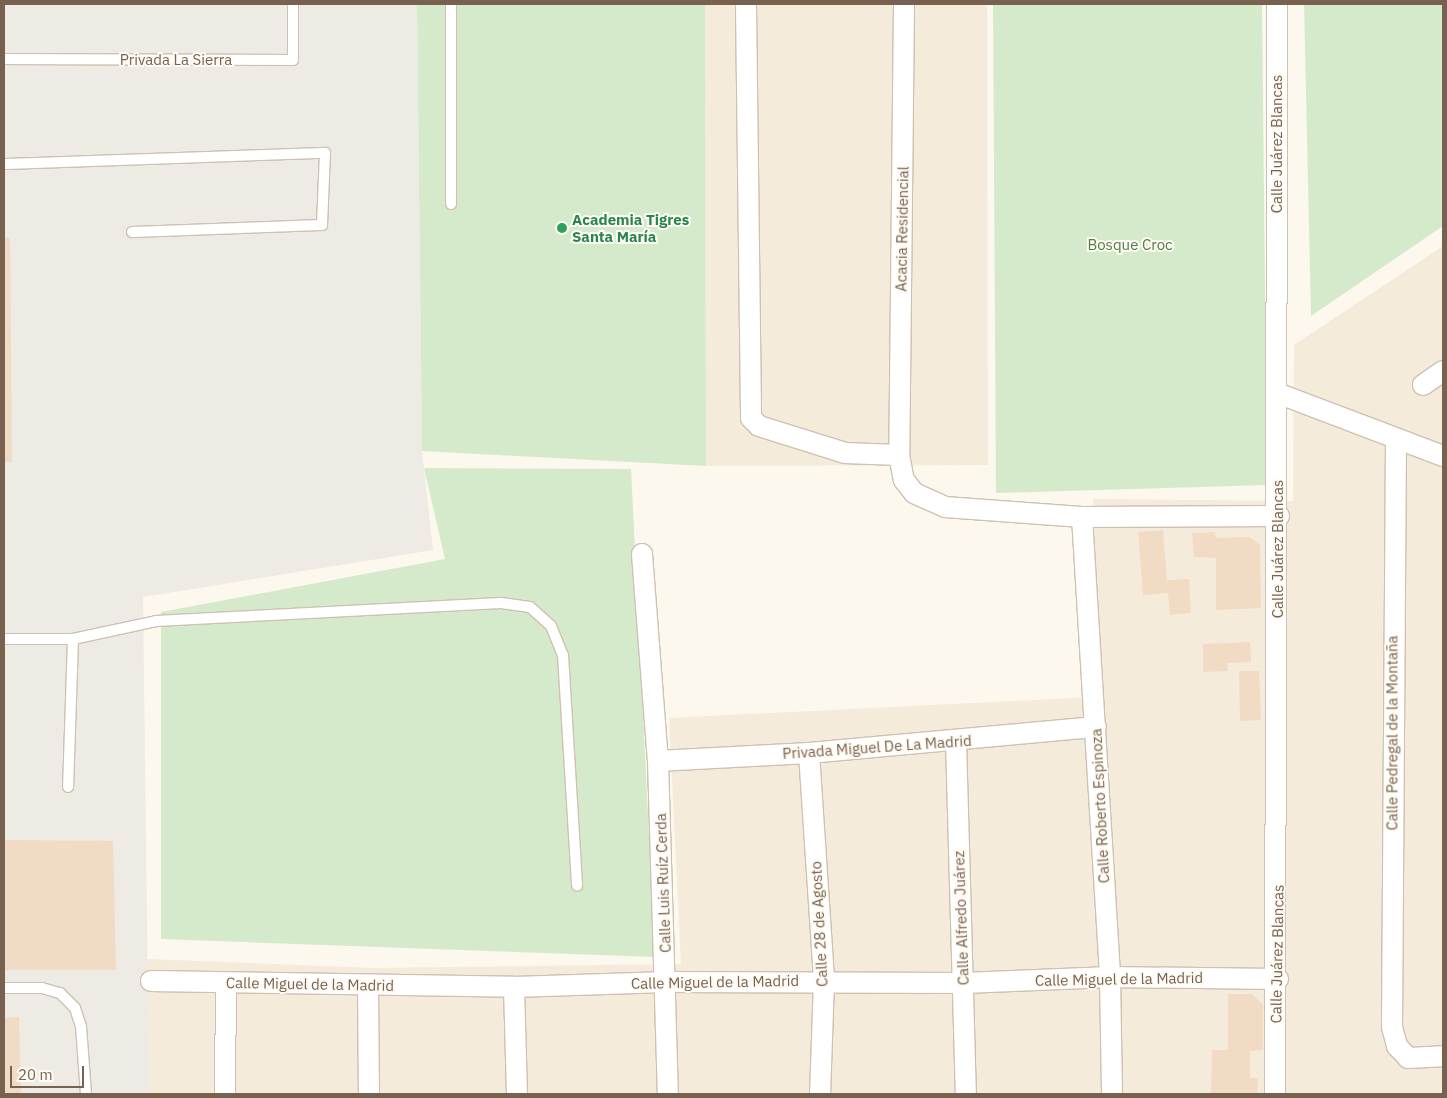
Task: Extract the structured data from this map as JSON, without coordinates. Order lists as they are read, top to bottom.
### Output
{
  "streets": {
    "street": [
      "Calle Juárez Blancas",
      "Acacia Residencial",
      "Calle Pedregal de la Montaña",
      "Privada Miguel De La Madrid",
      "Calle Roberto Espinoza",
      "Calle Luis Ruíz Cerda",
      "Calle Alfredo Juárez",
      "Calle 28 de Agosto",
      "Calle Miguel de la Madrid"
    ],
    "lane": ["Privada La Sierra"]
  },
  "crossings": [
    ["Calle Juárez Blancas", "Acacia Residencial"],
    ["Calle Juárez Blancas", "Calle Miguel de la Madrid"],
    ["Acacia Residencial", "Calle Roberto Espinoza"],
    ["Privada Miguel De La Madrid", "Calle Roberto Espinoza"],
    ["Privada Miguel De La Madrid", "Calle Luis Ruíz Cerda"],
    ["Privada Miguel De La Madrid", "Calle Alfredo Juárez"],
    ["Privada Miguel De La Madrid", "Calle 28 de Agosto"],
    ["Calle Roberto Espinoza", "Calle Miguel de la Madrid"],
    ["Calle Luis Ruíz Cerda", "Calle Miguel de la Madrid"],
    ["Calle Alfredo Juárez", "Calle Miguel de la Madrid"],
    ["Calle 28 de Agosto", "Calle Miguel de la Madrid"]
  ],
  "parks": ["Bosque Croc"],
  "places": ["Academia Tigres Santa María"],
  "scale_bar": "20 m"
}
